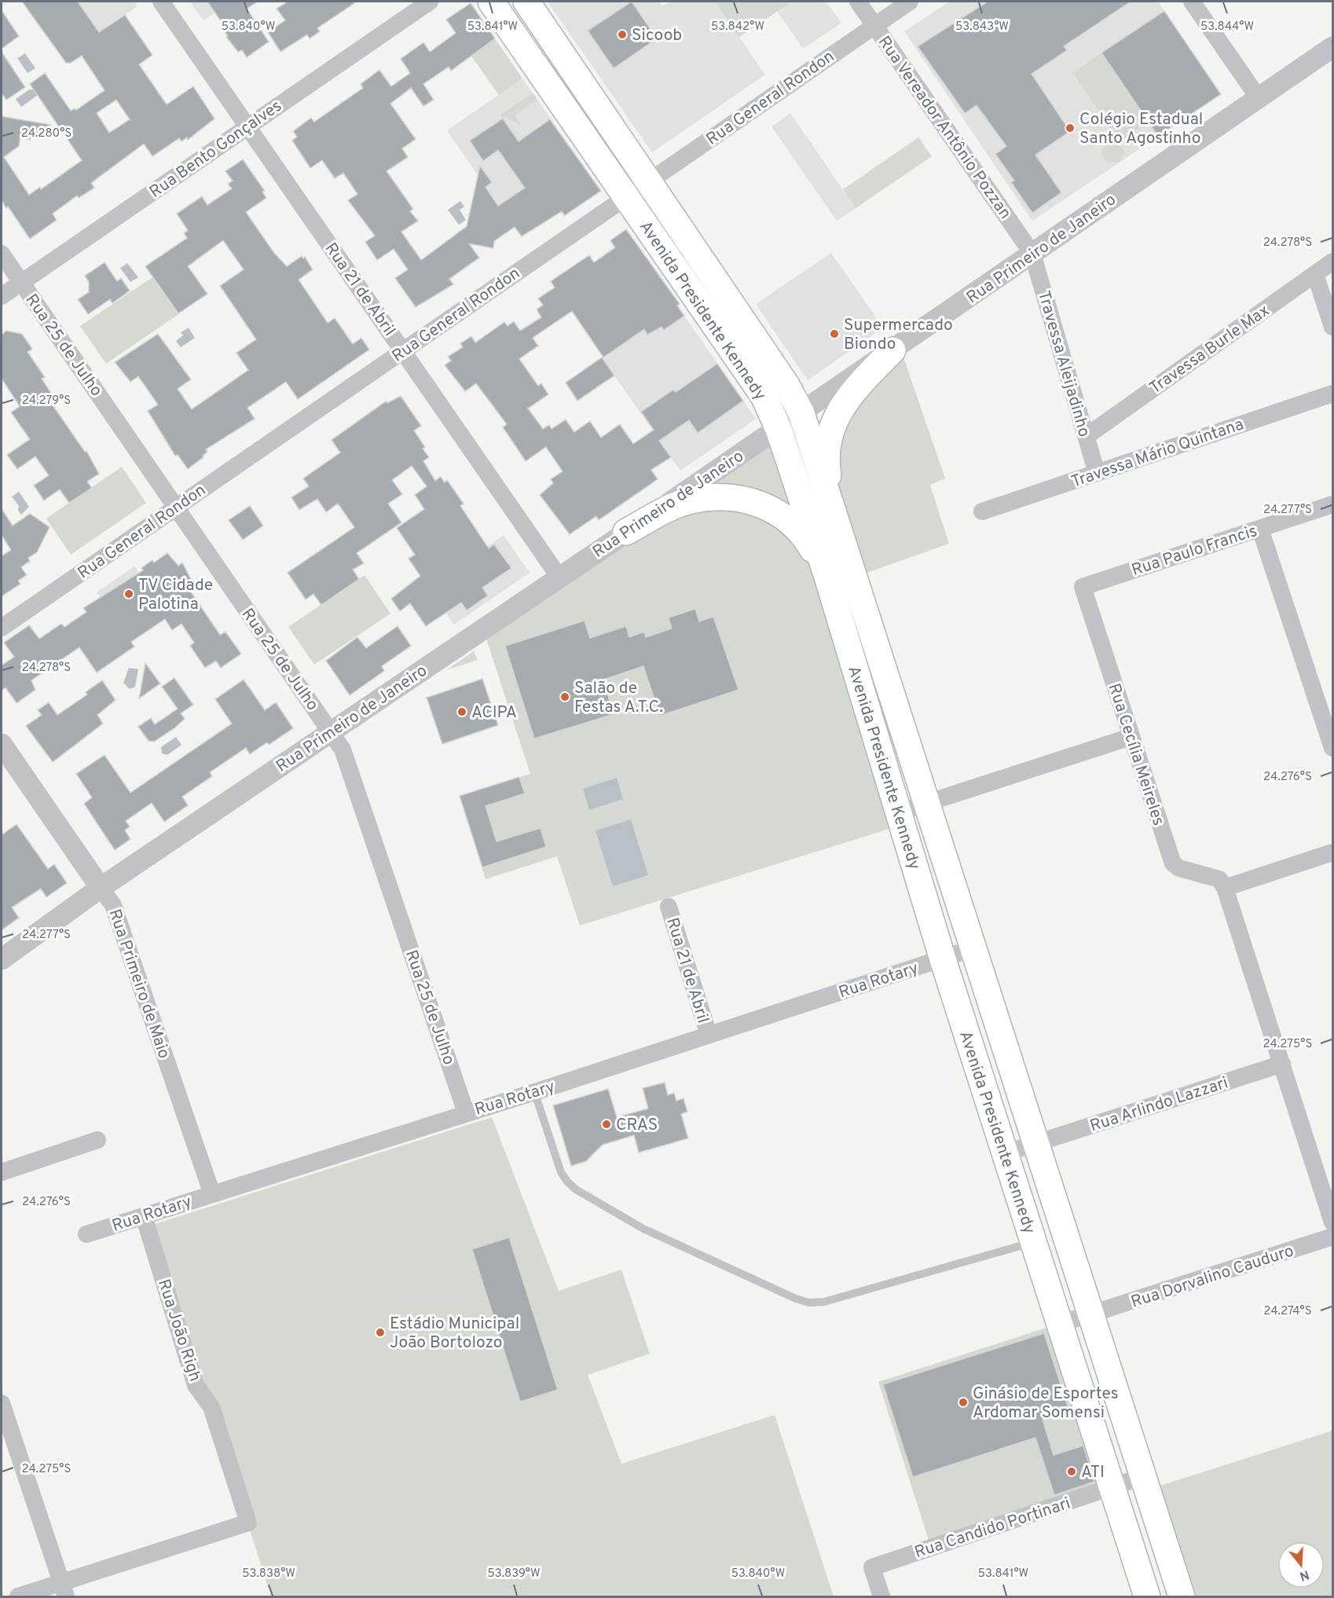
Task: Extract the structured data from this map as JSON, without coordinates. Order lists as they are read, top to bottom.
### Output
{
  "streets": {
    "main road": ["Avenida Presidente Kennedy"],
    "street": [
      "Rua General Rondon",
      "Rua Vereador Antônio Pozzan",
      "Rua Bento Gonçalves",
      "Rua Primeiro de Janeiro",
      "Rua 21 de Abril",
      "Rua 25 de Julho",
      "Travessa Burle Max",
      "Travessa Aleijadinho",
      "Travessa Mário Quintana",
      "Rua Paulo Francis",
      "Rua Cecília Meireles",
      "Rua Rotary",
      "Rua Primeiro de Maio",
      "Rua Arlindo Lazzari",
      "Rua Dorvalino Cauduro",
      "Rua João Righ",
      "Rua Candido Portinari"
    ]
  },
  "crossings": [
    ["Rua General Rondon", "Rua Vereador Antônio Pozzan"],
    ["Rua General Rondon", "Rua 21 de Abril"],
    ["Rua General Rondon", "Avenida Presidente Kennedy"],
    ["Rua General Rondon", "Rua 25 de Julho"],
    ["Rua Vereador Antônio Pozzan", "Rua Primeiro de Janeiro"],
    ["Rua Vereador Antônio Pozzan", "Travessa Aleijadinho"],
    ["Rua Bento Gonçalves", "Rua 21 de Abril"],
    ["Rua Bento Gonçalves", "Rua 25 de Julho"],
    ["Rua Primeiro de Janeiro", "Rua 21 de Abril"],
    ["Rua Primeiro de Janeiro", "Avenida Presidente Kennedy"],
    ["Rua Primeiro de Janeiro", "Rua 25 de Julho"],
    ["Rua Primeiro de Janeiro", "Travessa Aleijadinho"],
    ["Rua Primeiro de Janeiro", "Rua Primeiro de Maio"],
    ["Rua 21 de Abril", "Rua Rotary"],
    ["Avenida Presidente Kennedy", "Rua Rotary"],
    ["Avenida Presidente Kennedy", "Rua Arlindo Lazzari"],
    ["Avenida Presidente Kennedy", "Rua Dorvalino Cauduro"],
    ["Avenida Presidente Kennedy", "Rua Candido Portinari"],
    ["Rua 25 de Julho", "Rua Rotary"],
    ["Travessa Burle Max", "Travessa Aleijadinho"],
    ["Travessa Aleijadinho", "Travessa Mário Quintana"],
    ["Rua Paulo Francis", "Rua Cecília Meireles"],
    ["Rua Rotary", "Rua Primeiro de Maio"],
    ["Rua Rotary", "Rua João Righ"]
  ],
  "places": [
    "Sicoob",
    "Colégio Estadual Santo Agostinho",
    "Supermercado Biondo",
    "TV Cidade Palotina",
    "Salão de Festas A.T.C.",
    "ACIPA",
    "CRAS",
    "Estádio Municipal João Bortolozo",
    "Ginásio de Esportes Ardomar Somensi",
    "ATI"
  ],
  "north": "bottom",
  "coordinates": [
    "53.840°W",
    "53.841°W",
    "53.842°W",
    "53.843°W",
    "53.844°W",
    "24.280°S",
    "24.278°S",
    "24.279°S",
    "24.277°S",
    "24.276°S",
    "24.275°S",
    "24.274°S",
    "53.838°W",
    "53.839°W"
  ]
}
